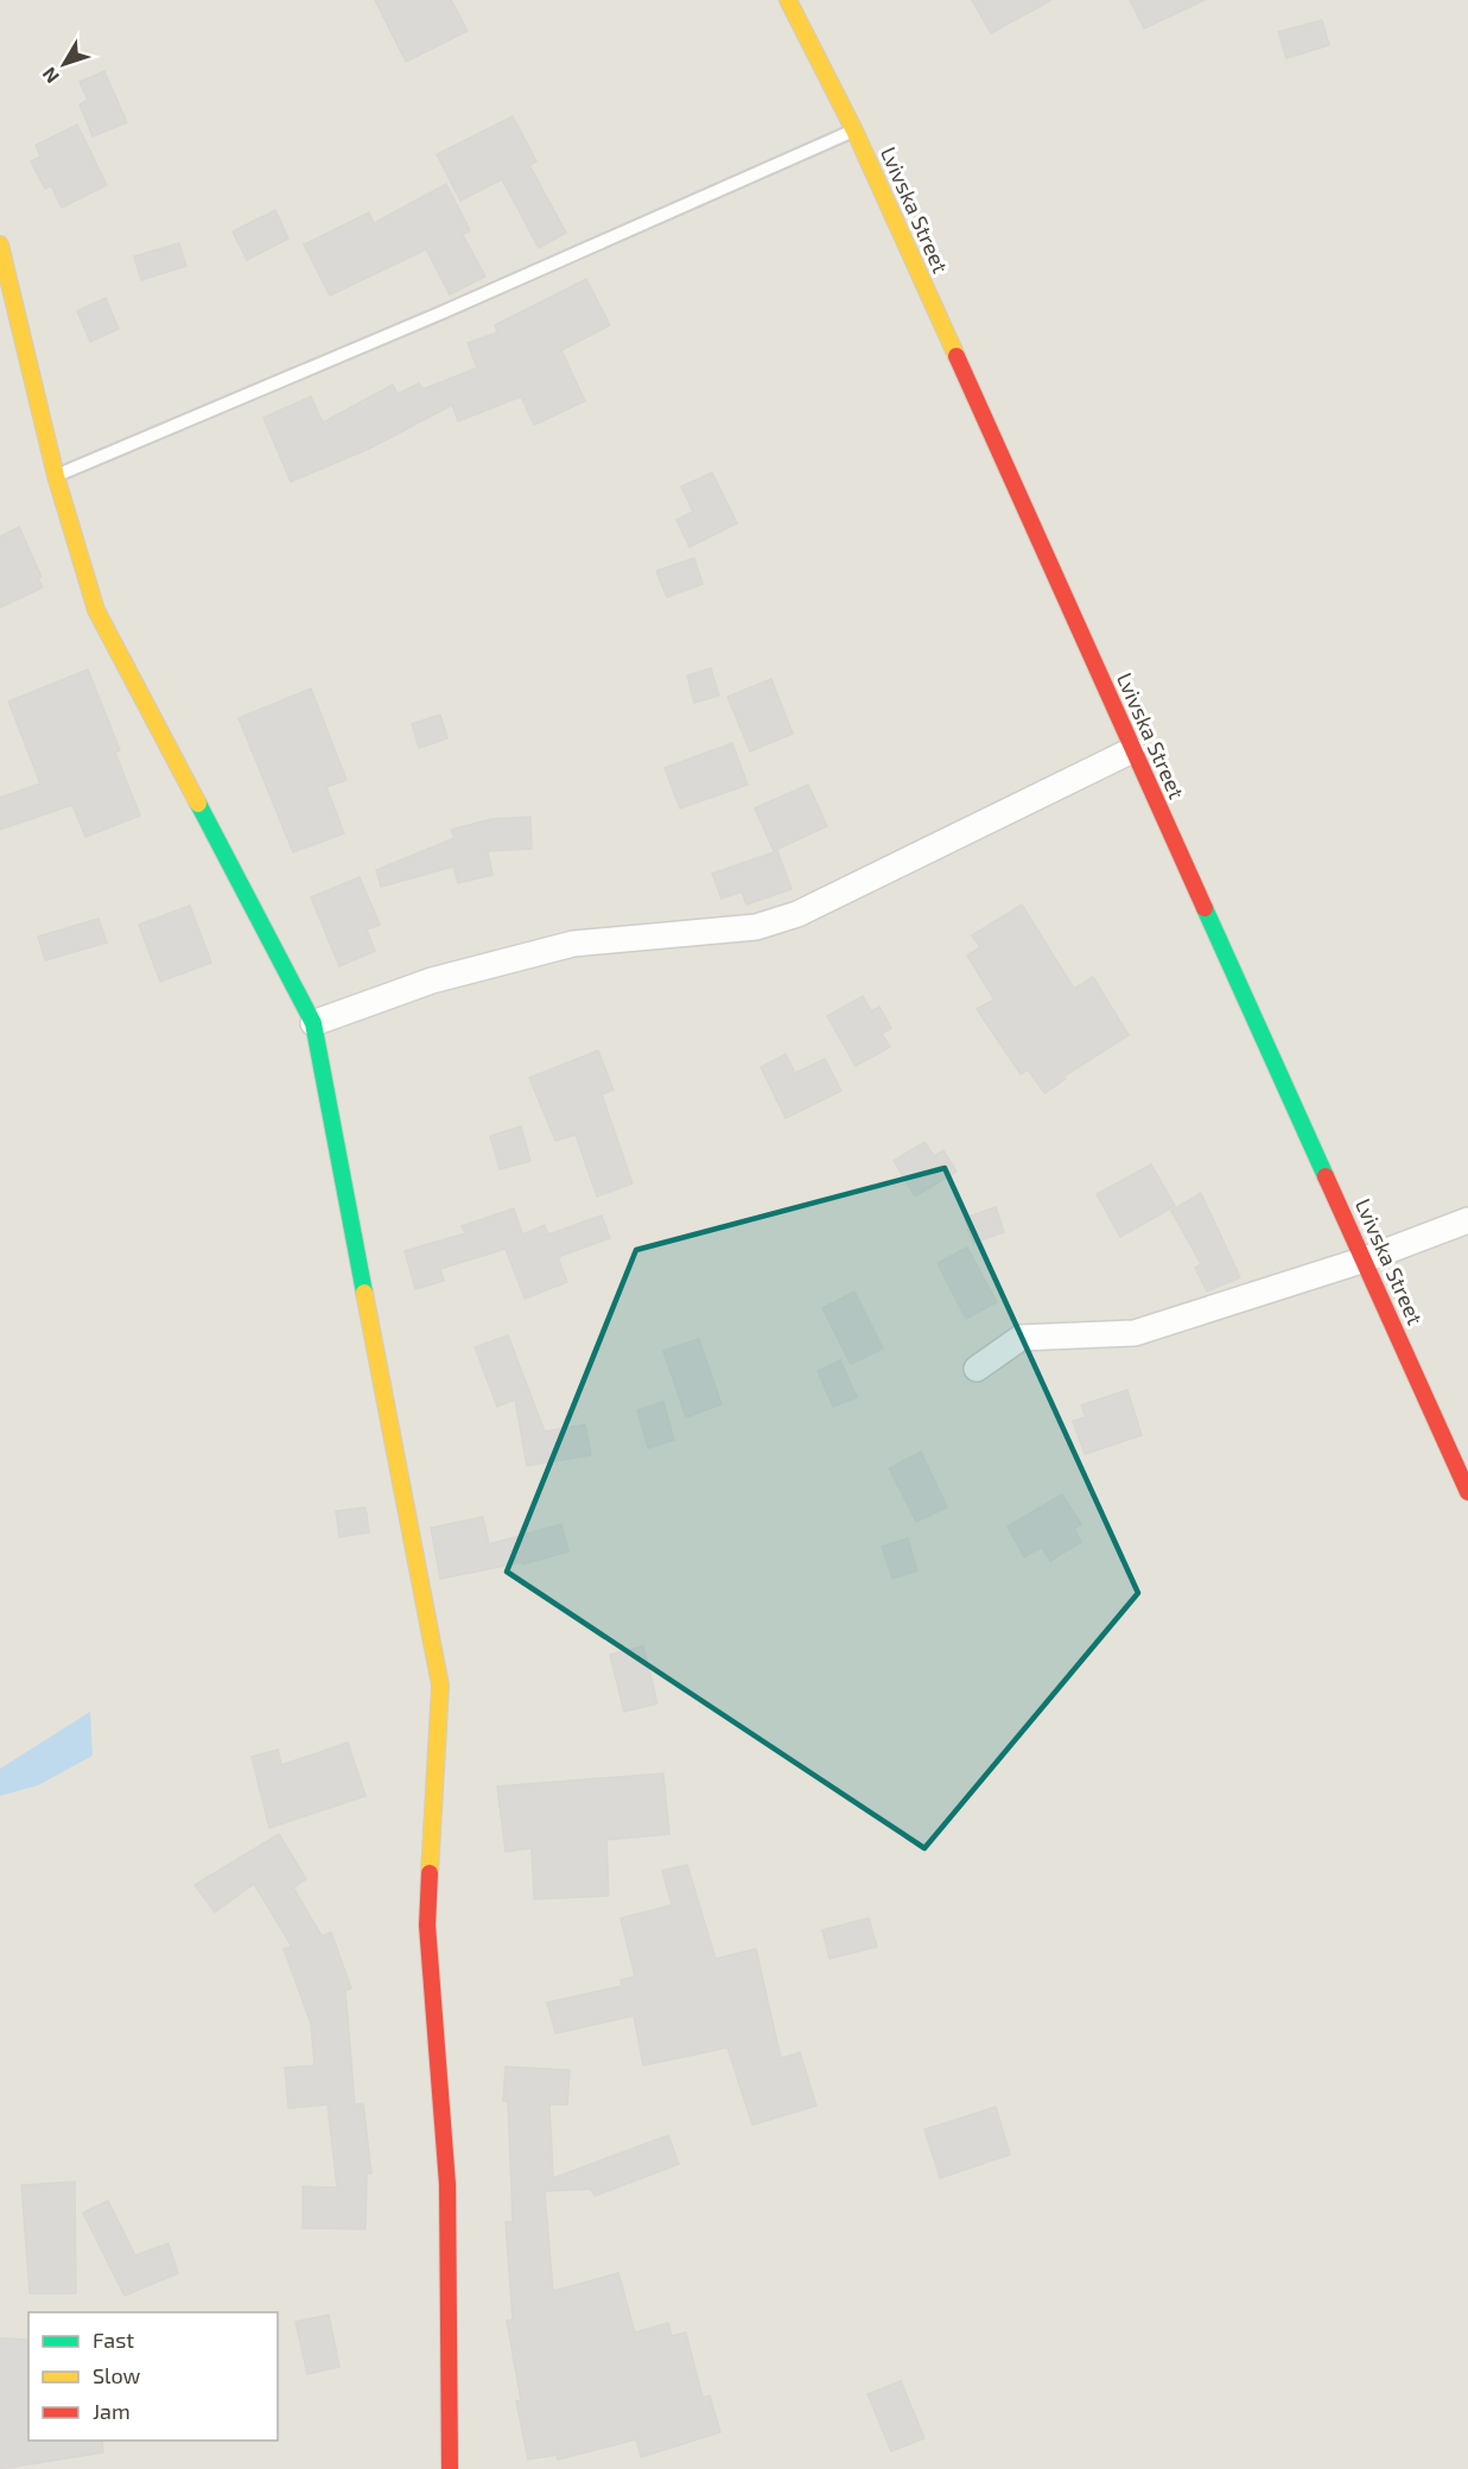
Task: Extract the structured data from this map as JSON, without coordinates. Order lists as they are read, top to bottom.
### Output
{
  "streets": {
    "street": ["Lvivska Street"]
  },
  "legend": ["Fast", "Slow", "Jam"],
  "north": "bottom left"
}
